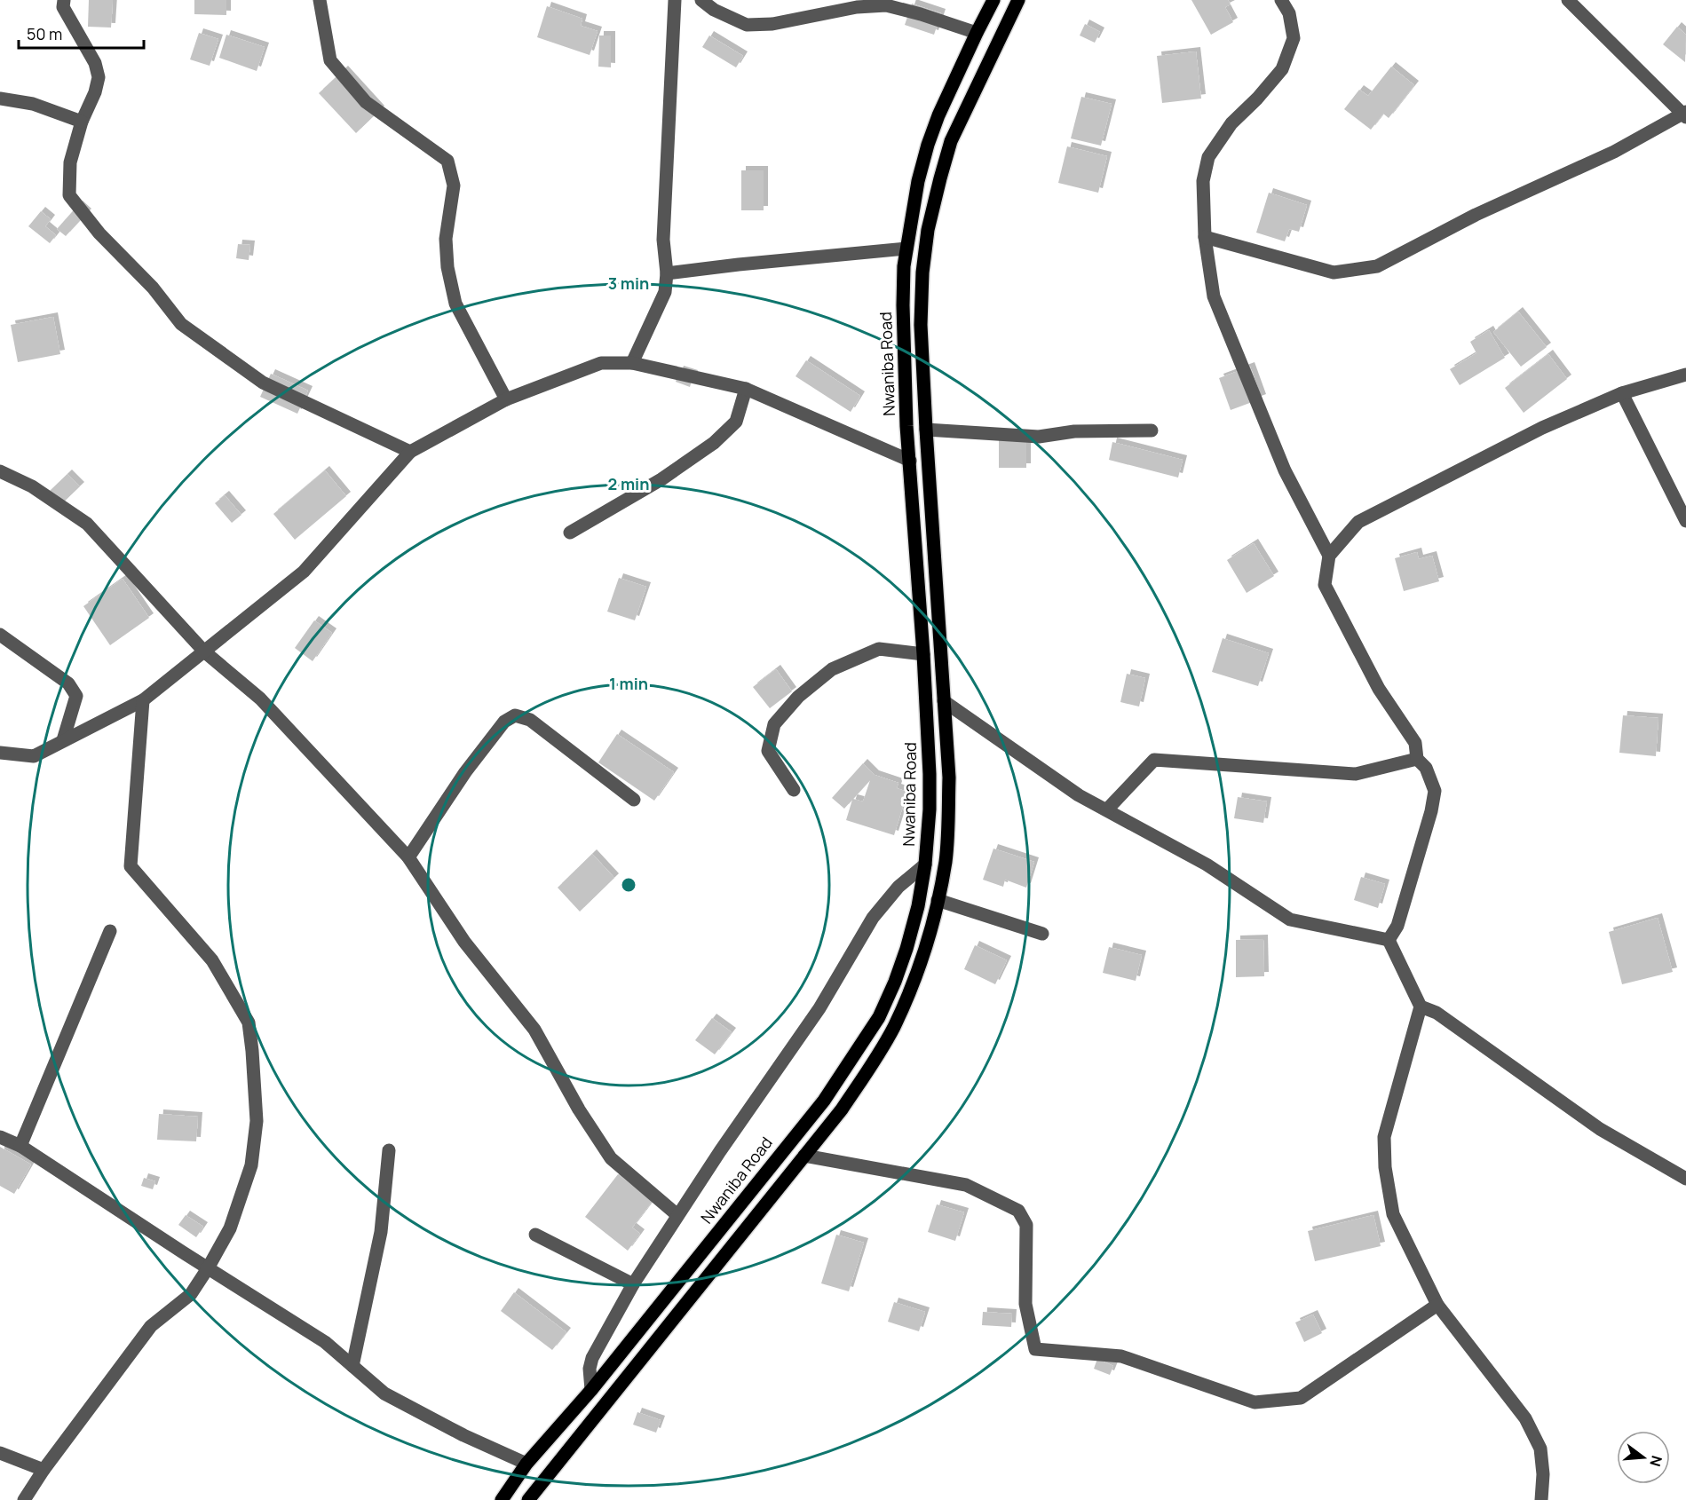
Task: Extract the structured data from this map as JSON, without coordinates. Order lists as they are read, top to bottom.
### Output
{
  "streets": {
    "main road": ["Nwaniba Road"]
  },
  "scale_bar": "50 m",
  "north": "right",
  "rings": ["3 min", "2 min", "1 min"]
}
